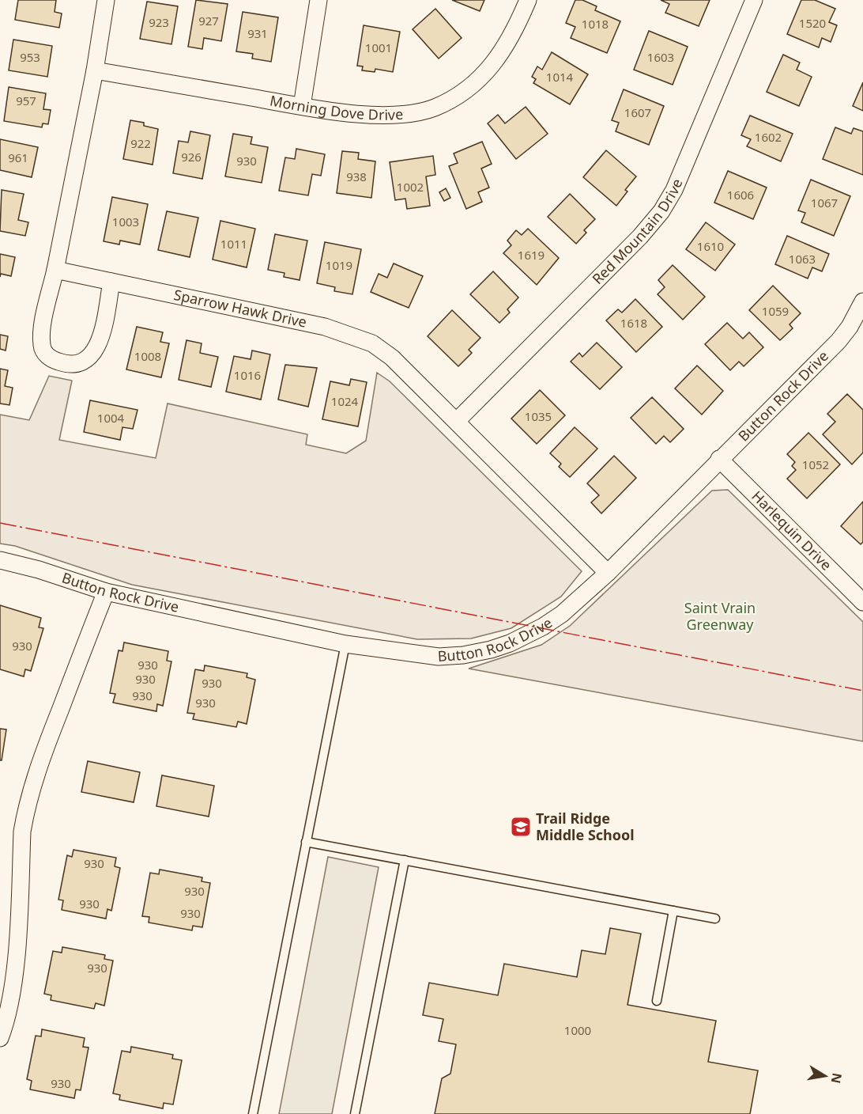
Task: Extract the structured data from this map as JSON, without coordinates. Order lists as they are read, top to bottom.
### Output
{
  "streets": {
    "street": [
      "Morning Dove Drive",
      "Red Mountain Drive",
      "Sparrow Hawk Drive",
      "Button Rock Drive",
      "Harlequin Drive"
    ]
  },
  "crossings": [
    ["Red Mountain Drive", "Sparrow Hawk Drive"],
    ["Sparrow Hawk Drive", "Button Rock Drive"],
    ["Button Rock Drive", "Harlequin Drive"]
  ],
  "parks": ["Saint Vrain Greenway"],
  "places": {
    "school or university": ["Trail Ridge Middle School"]
  },
  "house_numbers": [
    "927",
    "923",
    "1520",
    "1018",
    "931",
    "1001",
    "953",
    "1603",
    "1014",
    "957",
    "1607",
    "1602",
    "922",
    "926",
    "961",
    "930",
    "938",
    "1002",
    "1606",
    "1067",
    "1003",
    "1011",
    "1610",
    "1619",
    "1063",
    "1019",
    "1059",
    "1618",
    "1008",
    "1016",
    "1024",
    "1035",
    "1004",
    "1052",
    "930",
    "930",
    "930",
    "930",
    "930",
    "930",
    "930",
    "930",
    "930",
    "930",
    "930",
    "1000",
    "930"
  ],
  "north": "right"
}
